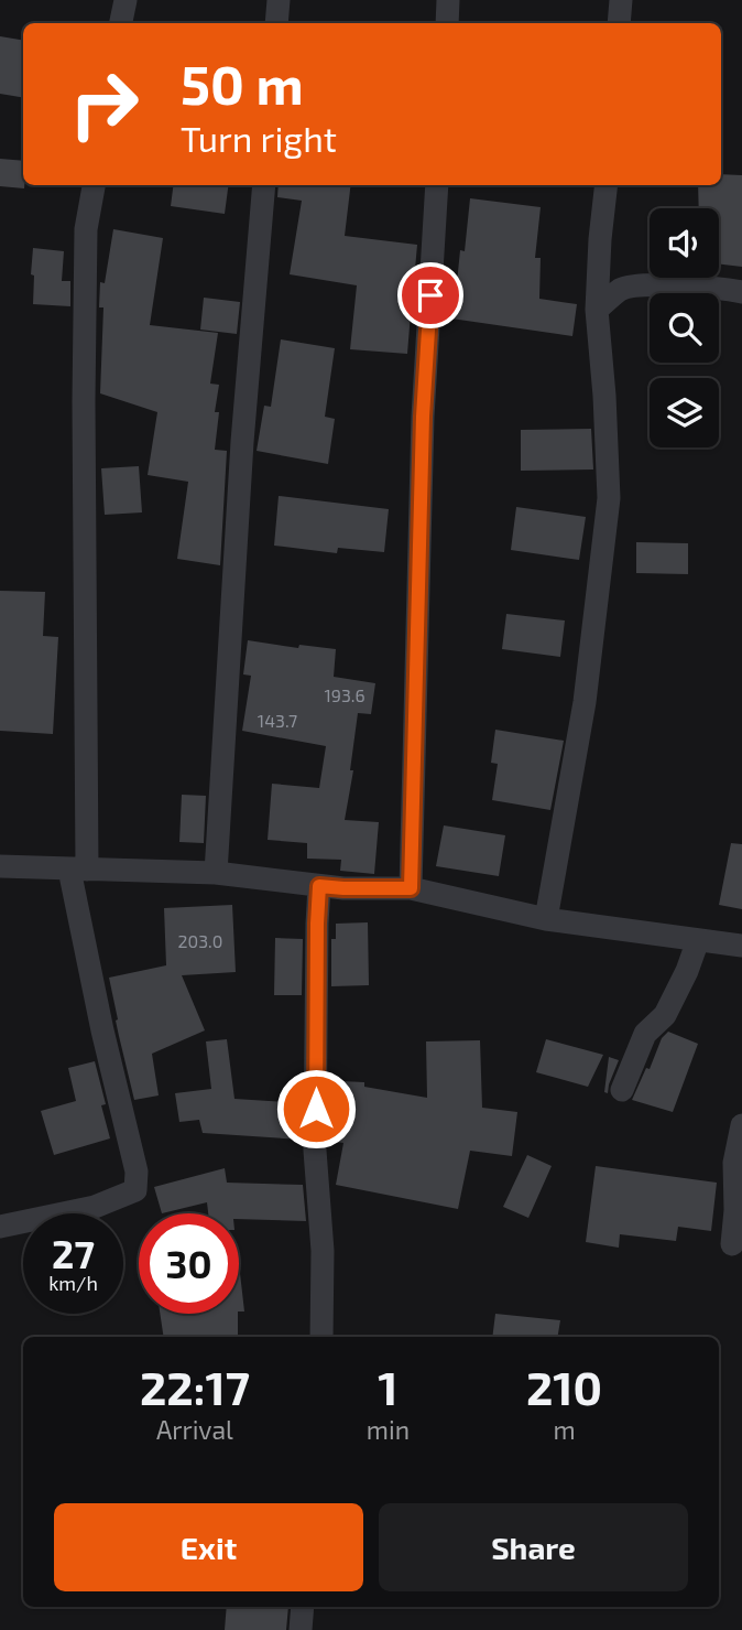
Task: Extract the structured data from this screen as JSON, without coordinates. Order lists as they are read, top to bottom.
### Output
{
  "house_numbers": ["193.6", "143.7", "203.0"],
  "page": {
    "turn": ["50 m", "Turn right"],
    "speed": "27 km/h",
    "limit": "30",
    "eta": [
      "22:17",
      "Arrival",
      "1",
      "min",
      "210",
      "m"
    ],
    "buttons": ["Exit", "Share"]
  }
}
